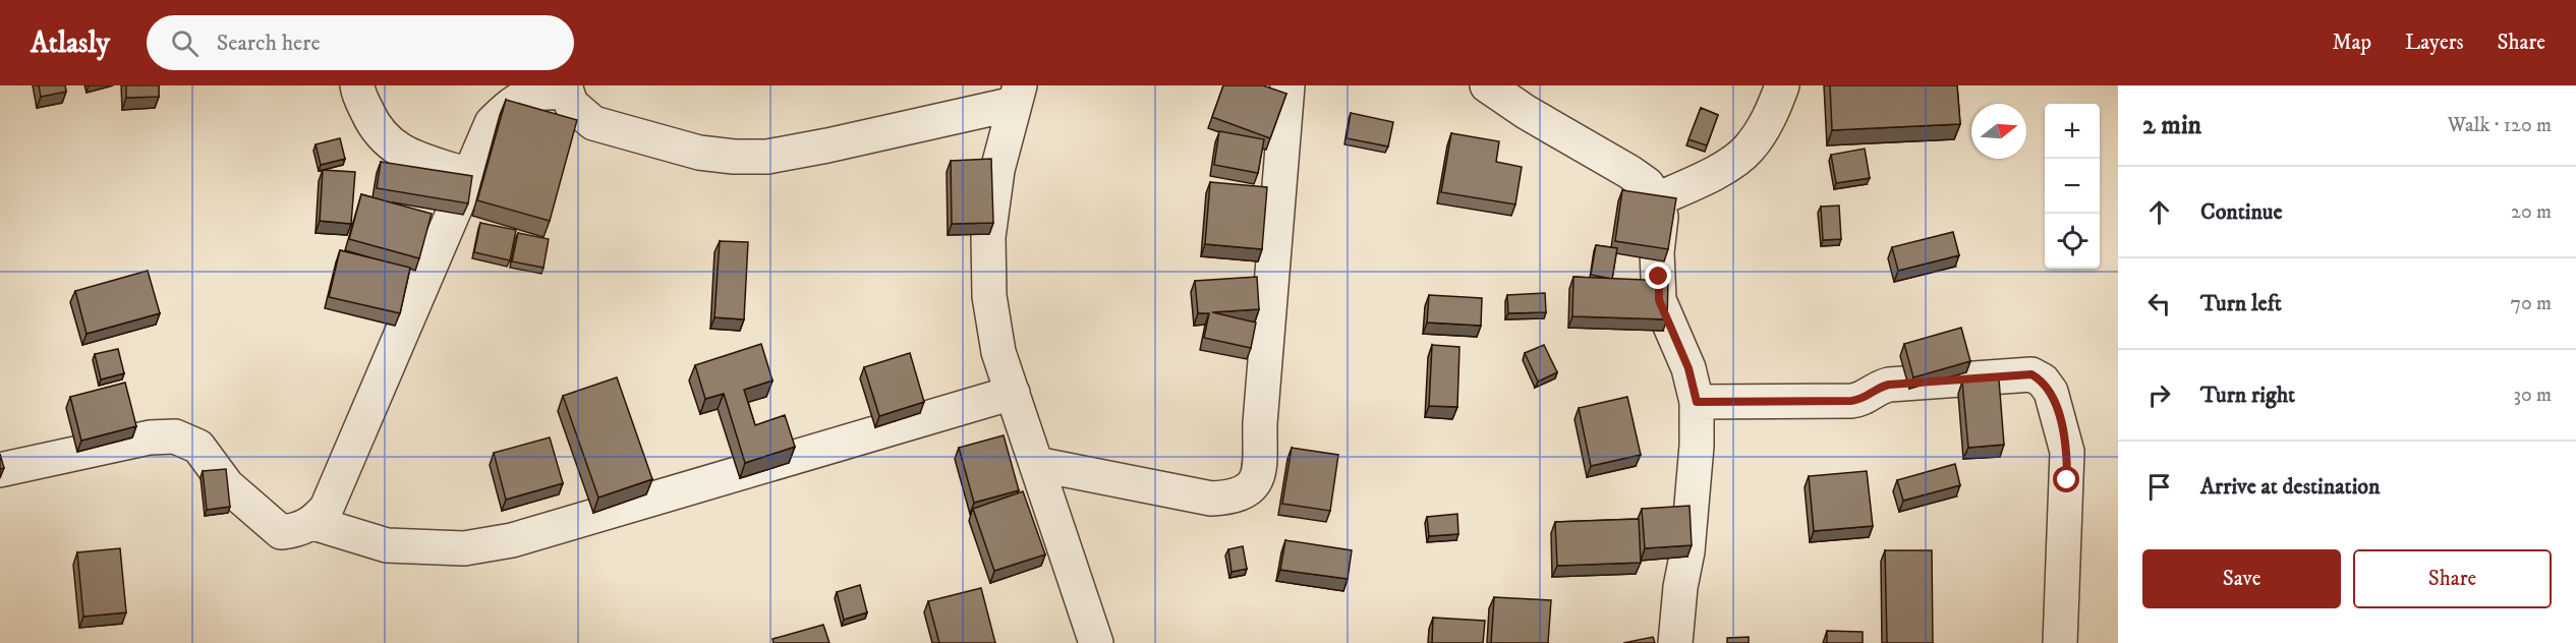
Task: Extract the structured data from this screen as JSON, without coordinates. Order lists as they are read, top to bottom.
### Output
{
  "north": "right",
  "page": {
    "header": "Atlasly",
    "search": "Search here",
    "nav": ["Map", "Layers", "Share"],
    "heading": ["2 min", "Walk · 120 m"],
    "map_buttons": ["+", "−"],
    "list": [
      ["Continue", "20 m"],
      ["Turn left", "70 m"],
      ["Turn right", "30 m"],
      "Arrive at destination"
    ],
    "buttons": ["Save", "Share"]
  }
}
